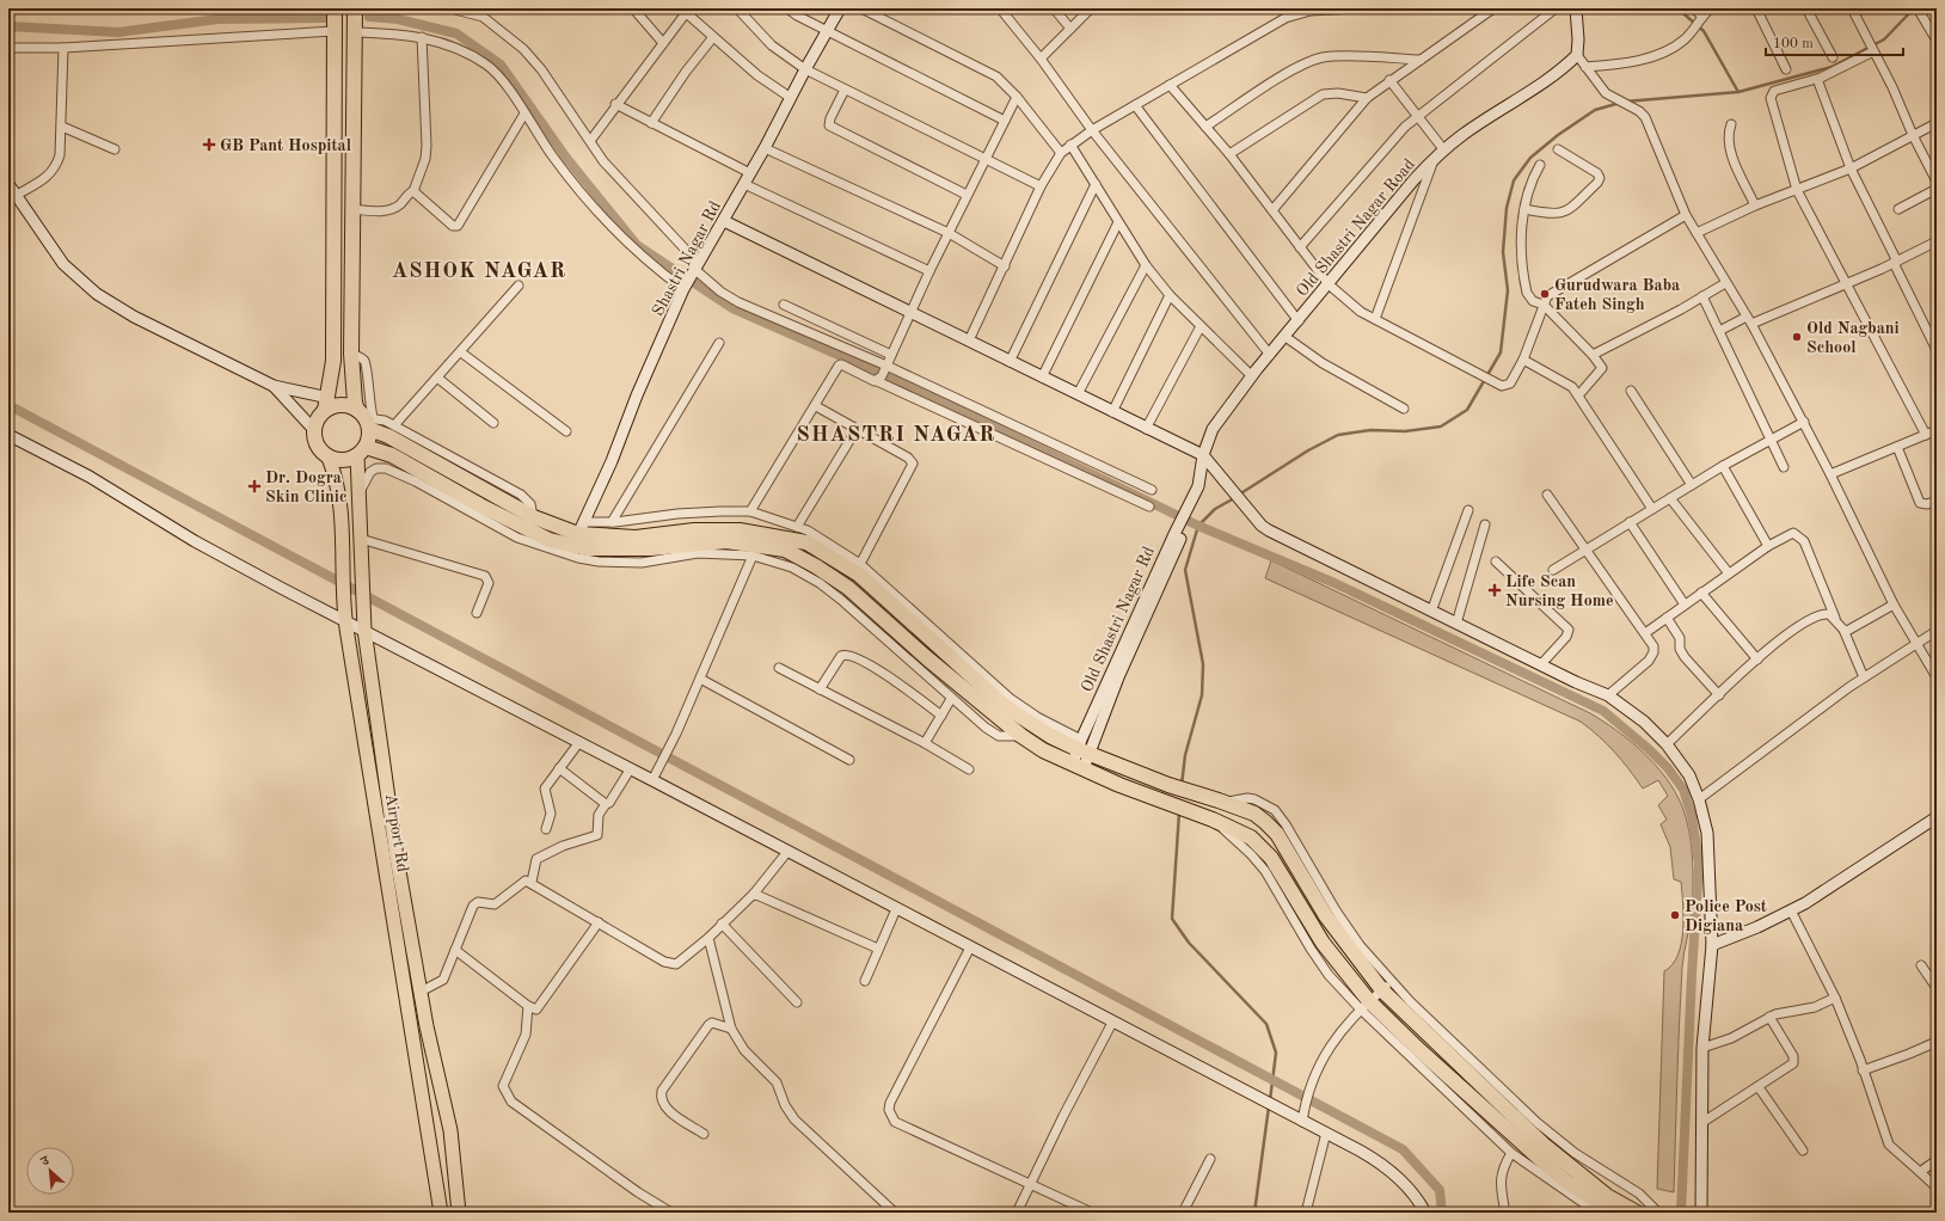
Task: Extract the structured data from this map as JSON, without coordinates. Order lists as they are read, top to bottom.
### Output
{
  "streets": {
    "main road": ["Airport Rd"],
    "street": ["Old Shastri Nagar Road", "Shastri Nagar Rd", "Old Shastri Nagar Rd"]
  },
  "crossings": [
    ["Old Shastri Nagar Road", "Old Shastri Nagar Rd"]
  ],
  "districts": ["ASHOK NAGAR", "SHASTRI NAGAR"],
  "places": {
    "health": ["GB Pant Hospital", "Dr. Dogra Skin Clinic", "Life Scan Nursing Home"],
    "other": ["Gurudwara Baba Fateh Singh", "Old Nagbani School", "Police Post Digiana"]
  },
  "scale_bar": "100 m",
  "north": "top left"
}
